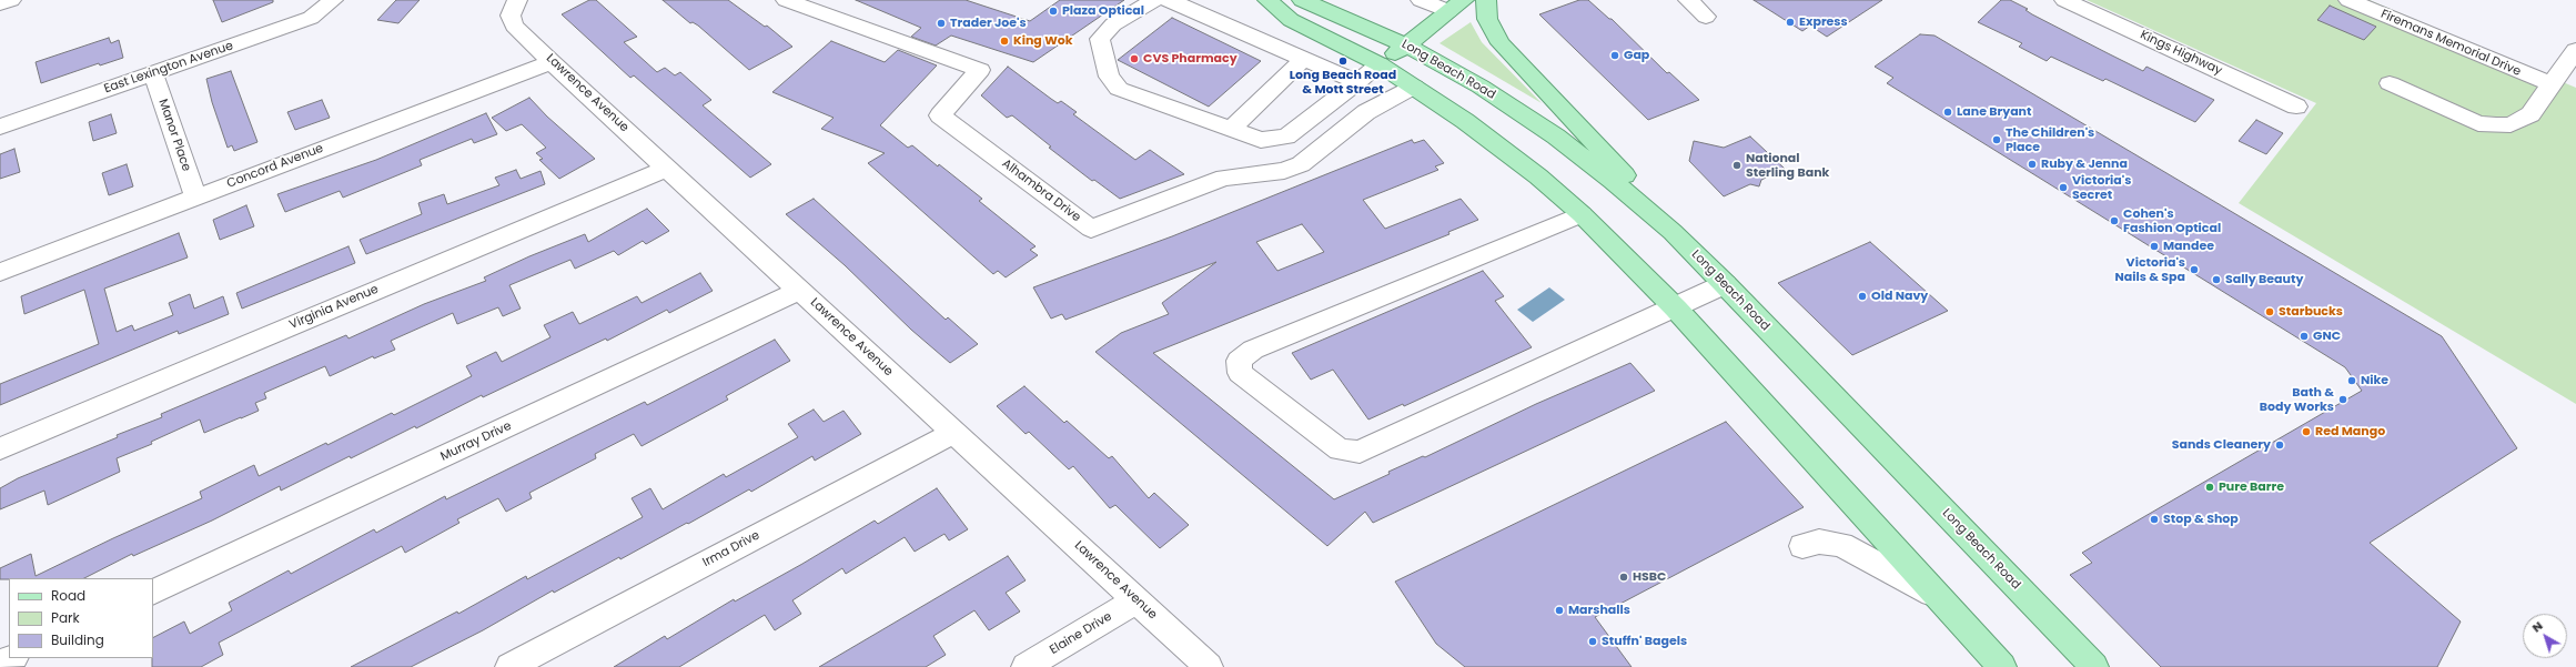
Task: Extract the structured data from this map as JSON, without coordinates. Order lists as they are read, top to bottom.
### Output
{
  "streets": {
    "main road": ["Long Beach Road"],
    "street": [
      "Firemans Memorial Drive",
      "Kings Highway",
      "East Lexington Avenue",
      "Lawrence Avenue",
      "Manor Place",
      "Concord Avenue",
      "Alhambra Drive",
      "Virginia Avenue",
      "Murray Drive",
      "Irma Drive",
      "Elaine Drive"
    ]
  },
  "crossings": [
    ["East Lexington Avenue", "Manor Place"],
    ["Lawrence Avenue", "Concord Avenue"],
    ["Lawrence Avenue", "Virginia Avenue"],
    ["Lawrence Avenue", "Murray Drive"],
    ["Lawrence Avenue", "Irma Drive"],
    ["Lawrence Avenue", "Elaine Drive"],
    ["Manor Place", "Concord Avenue"]
  ],
  "places": [
    "Plaza Optical",
    "Express",
    "Trader Joe's",
    "King Wok",
    "Gap",
    "CVS Pharmacy",
    "Long Beach Road & Mott Street",
    "Lane Bryant",
    "The Children's Place",
    "Ruby & Jenna",
    "National Sterling Bank",
    "Victoria's Secret",
    "Cohen's Fashion Optical",
    "Mandee",
    "Victoria's Nails & Spa",
    "Sally Beauty",
    "Old Navy",
    "Starbucks",
    "GNC",
    "Nike",
    "Bath & Body Works",
    "Red Mango",
    "Sands Cleanery",
    "Pure Barre",
    "Stop & Shop",
    "HSBC",
    "Marshalls",
    "Stuffn' Bagels"
  ],
  "legend": ["Road", "Park", "Building"],
  "north": "top left"
}
